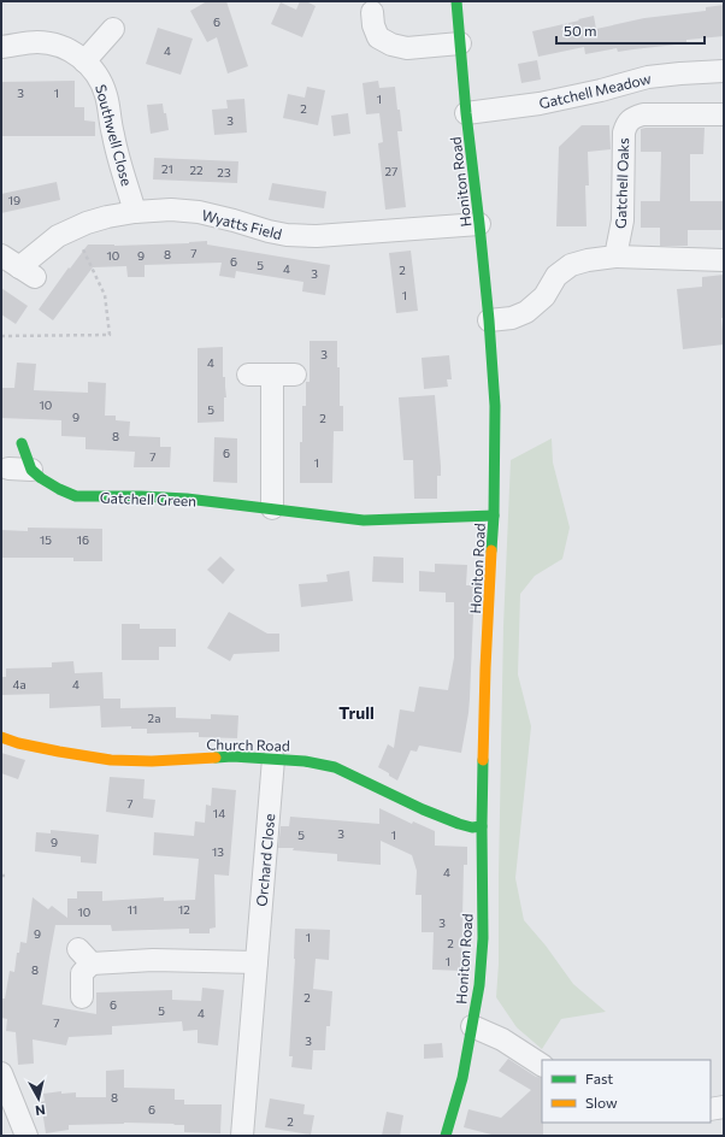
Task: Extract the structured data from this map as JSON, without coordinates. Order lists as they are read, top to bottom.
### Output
{
  "streets": {
    "street": [
      "Gatchell Meadow",
      "Southwell Close",
      "Honiton Road",
      "Gatchell Oaks",
      "Wyatts Field",
      "Gatchell Green",
      "Church Road",
      "Orchard Close"
    ]
  },
  "crossings": [
    ["Gatchell Meadow", "Honiton Road"],
    ["Southwell Close", "Wyatts Field"],
    ["Honiton Road", "Wyatts Field"],
    ["Honiton Road", "Gatchell Green"],
    ["Honiton Road", "Church Road"],
    ["Church Road", "Orchard Close"]
  ],
  "districts": ["Trull"],
  "house_numbers": [
    "6",
    "4",
    "3",
    "1",
    "1",
    "2",
    "3",
    "21",
    "22",
    "27",
    "23",
    "19",
    "7",
    "8",
    "10",
    "9",
    "6",
    "5",
    "4",
    "2",
    "3",
    "1",
    "3",
    "4",
    "10",
    "5",
    "9",
    "2",
    "8",
    "6",
    "7",
    "1",
    "15",
    "16",
    "4a",
    "4",
    "2a",
    "7",
    "14",
    "3",
    "5",
    "1",
    "9",
    "13",
    "4",
    "11",
    "12",
    "10",
    "3",
    "9",
    "1",
    "2",
    "1",
    "8",
    "2",
    "6",
    "5",
    "4",
    "7",
    "3",
    "8",
    "6",
    "2"
  ],
  "legend": ["Fast", "Slow"],
  "scale_bar": "50 m",
  "north": "bottom"
}
